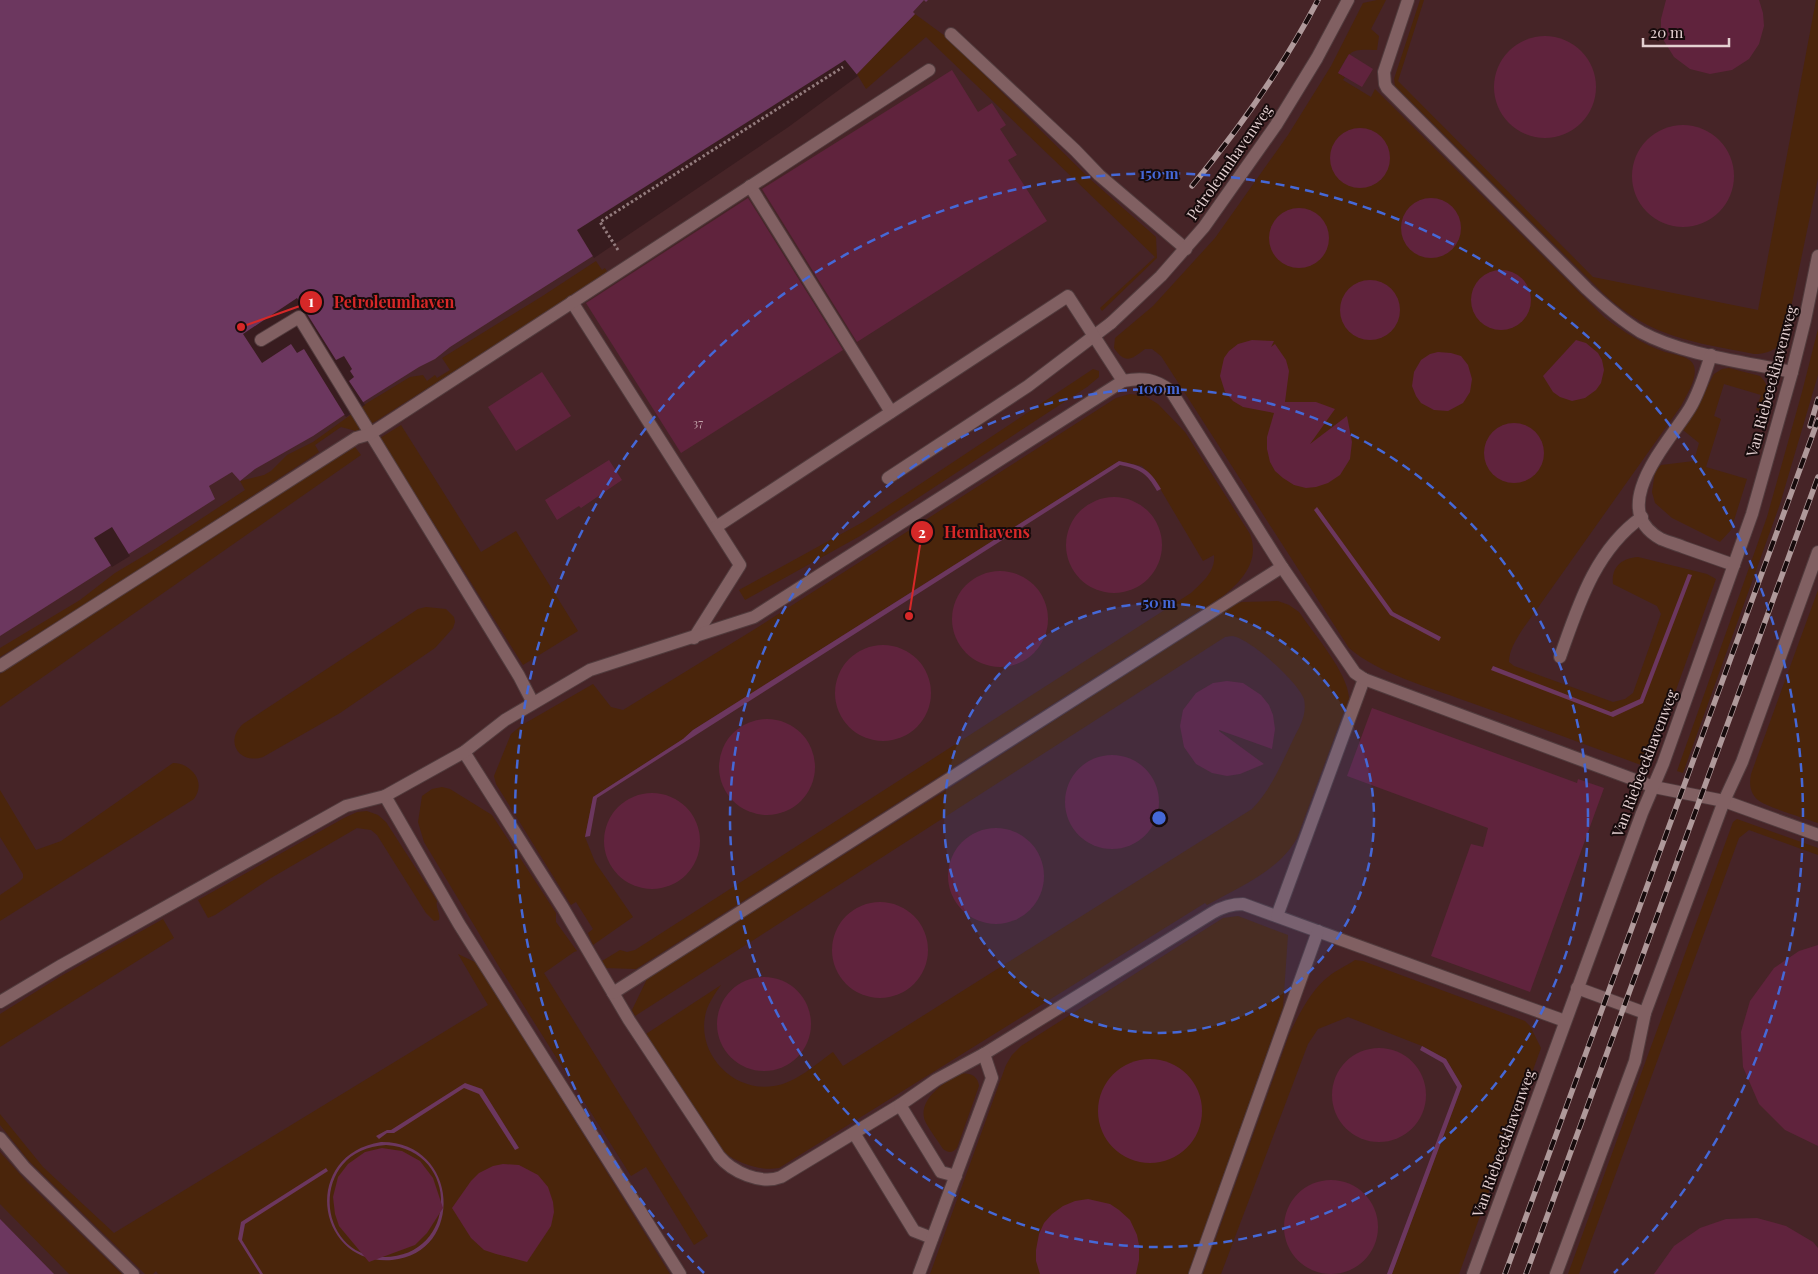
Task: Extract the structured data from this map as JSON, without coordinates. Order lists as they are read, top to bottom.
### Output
{
  "streets": {
    "street": ["Petroleumhavenweg", "Van Riebeeckhavenweg"]
  },
  "places": ["Petroleumhaven", "Hemhavens"],
  "house_numbers": ["37"],
  "scale_bar": "20 m",
  "rings": ["150 m", "100 m", "50 m"]
}
